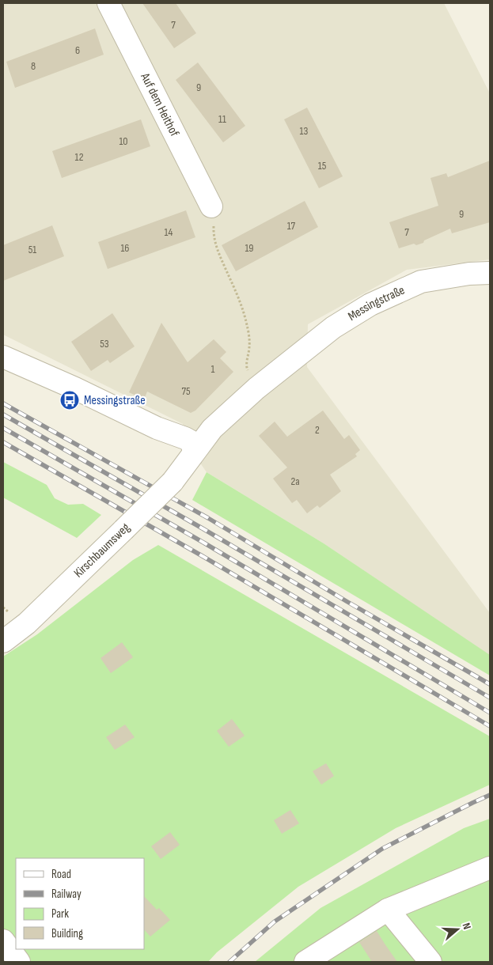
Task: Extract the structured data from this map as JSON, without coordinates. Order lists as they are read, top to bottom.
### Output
{
  "streets": {
    "street": ["Auf dem Heithof", "Messingstraße", "Kirschbaumsweg"]
  },
  "crossings": [
    ["Messingstraße", "Kirschbaumsweg"]
  ],
  "places": {
    "bus stop": ["Messingstraße"]
  },
  "house_numbers": [
    "7",
    "6",
    "8",
    "9",
    "11",
    "13",
    "10",
    "12",
    "15",
    "9",
    "17",
    "14",
    "7",
    "16",
    "19",
    "51",
    "53",
    "1",
    "75",
    "2",
    "2a"
  ],
  "legend": [
    "Road",
    "Railway",
    "Park",
    "Building"
  ],
  "north": "right"
}
